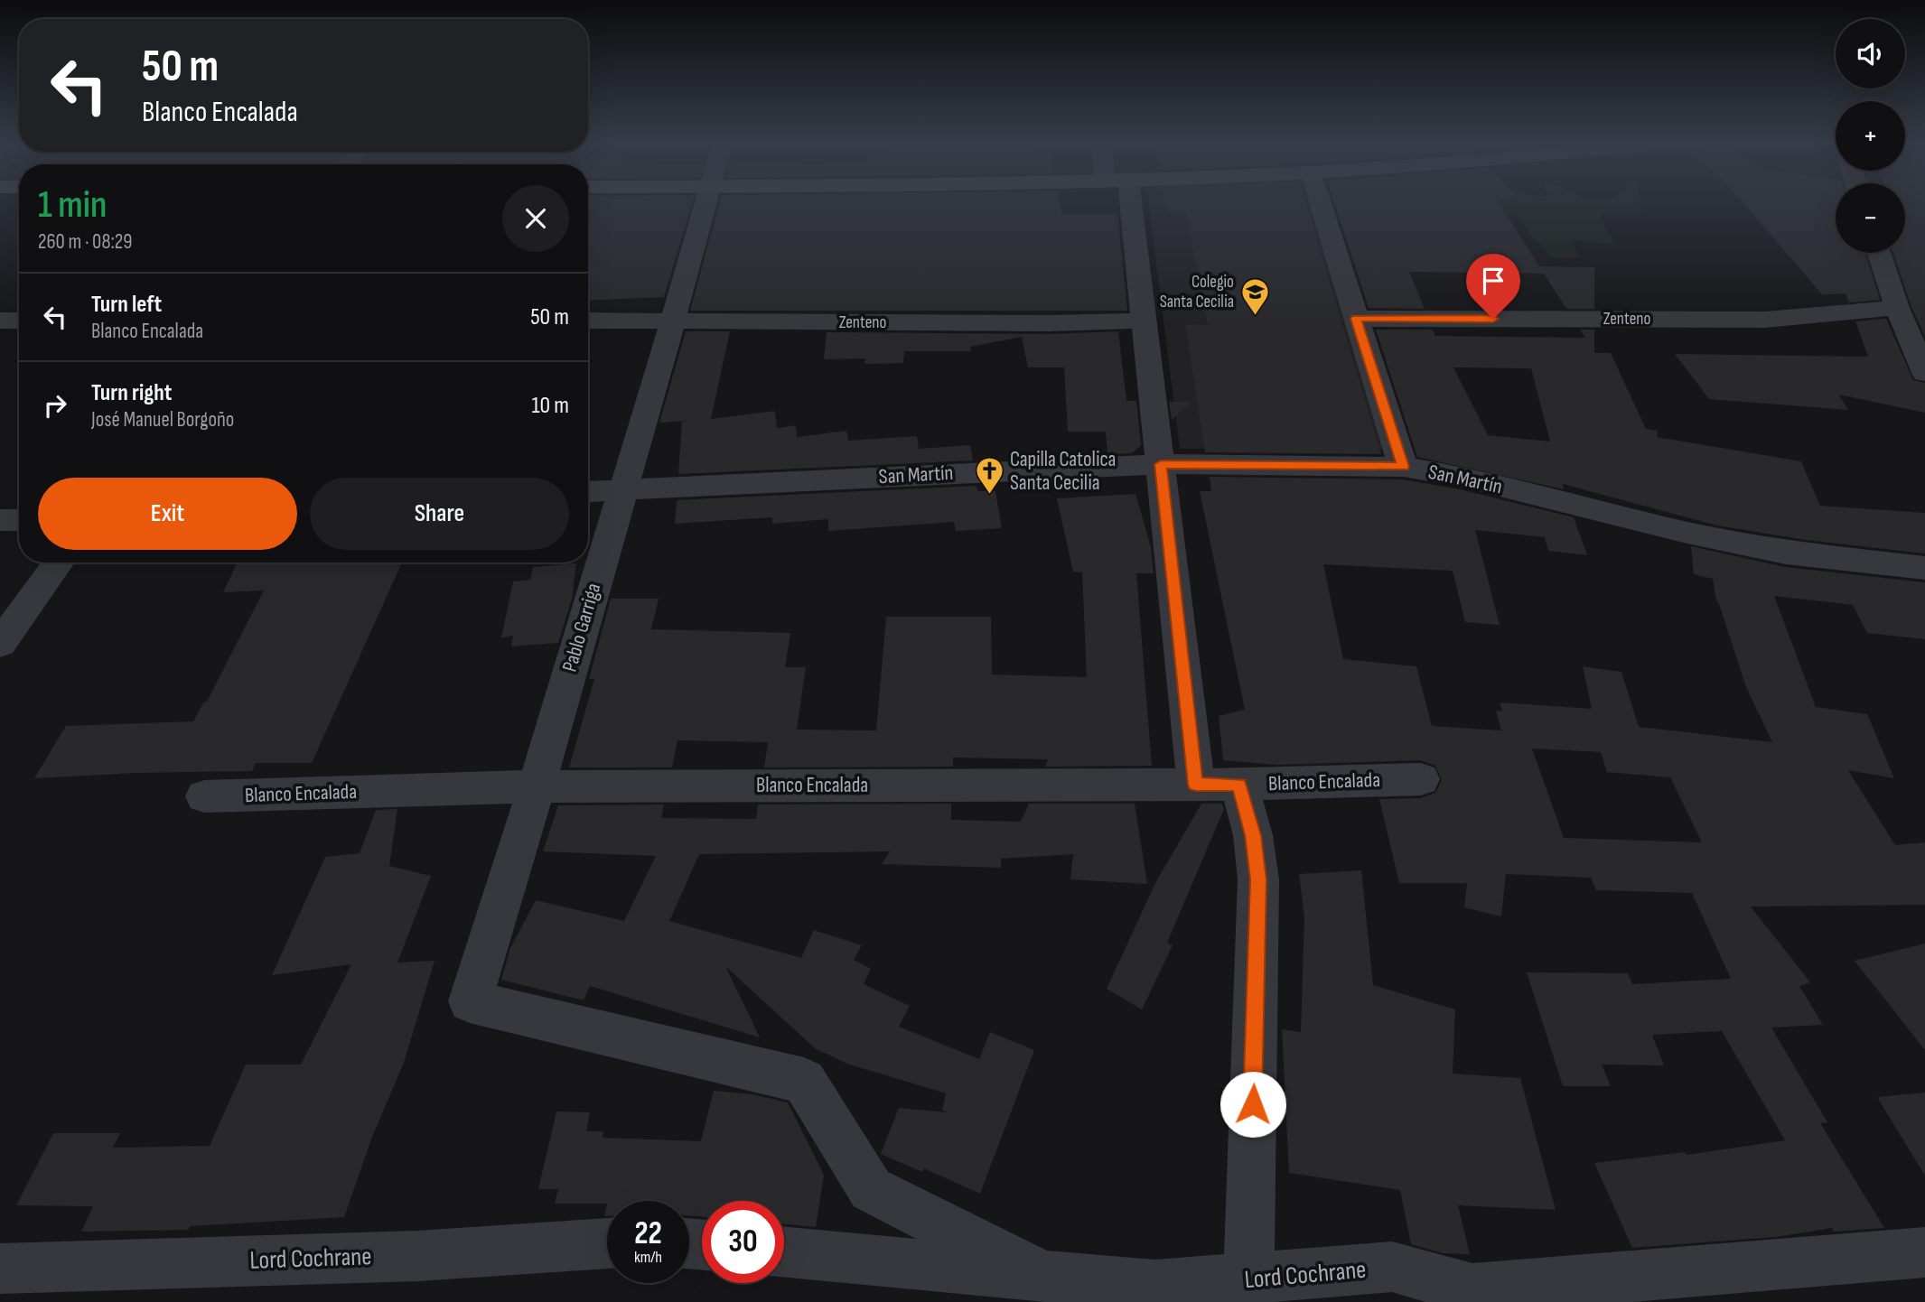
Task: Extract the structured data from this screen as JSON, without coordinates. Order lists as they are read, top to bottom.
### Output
{
  "streets": {
    "street": [
      "Zenteno",
      "San Martín",
      "Pablo Garriga",
      "Blanco Encalada",
      "Lord Cochrane"
    ]
  },
  "crossings": [
    ["Zenteno", "Pablo Garriga"],
    ["San Martín", "Pablo Garriga"],
    ["Pablo Garriga", "Blanco Encalada"],
    ["Pablo Garriga", "Lord Cochrane"]
  ],
  "places": {
    "school or university": ["Colegio Santa Cecilia"],
    "church": ["Capilla Catolica Santa Cecilia"]
  },
  "page": {
    "map_buttons": ["+", "−"],
    "turn": ["50 m", "Blanco Encalada"],
    "heading": ["1 min", "260 m · 08:29"],
    "list": [
      {
        "name": "Turn left",
        "note": "Blanco Encalada",
        "value": "50 m"
      },
      {
        "name": "Turn right",
        "note": "José Manuel Borgoño",
        "value": "10 m"
      }
    ],
    "buttons": ["Exit", "Share"],
    "speed": "22 km/h",
    "limit": "30"
  }
}
